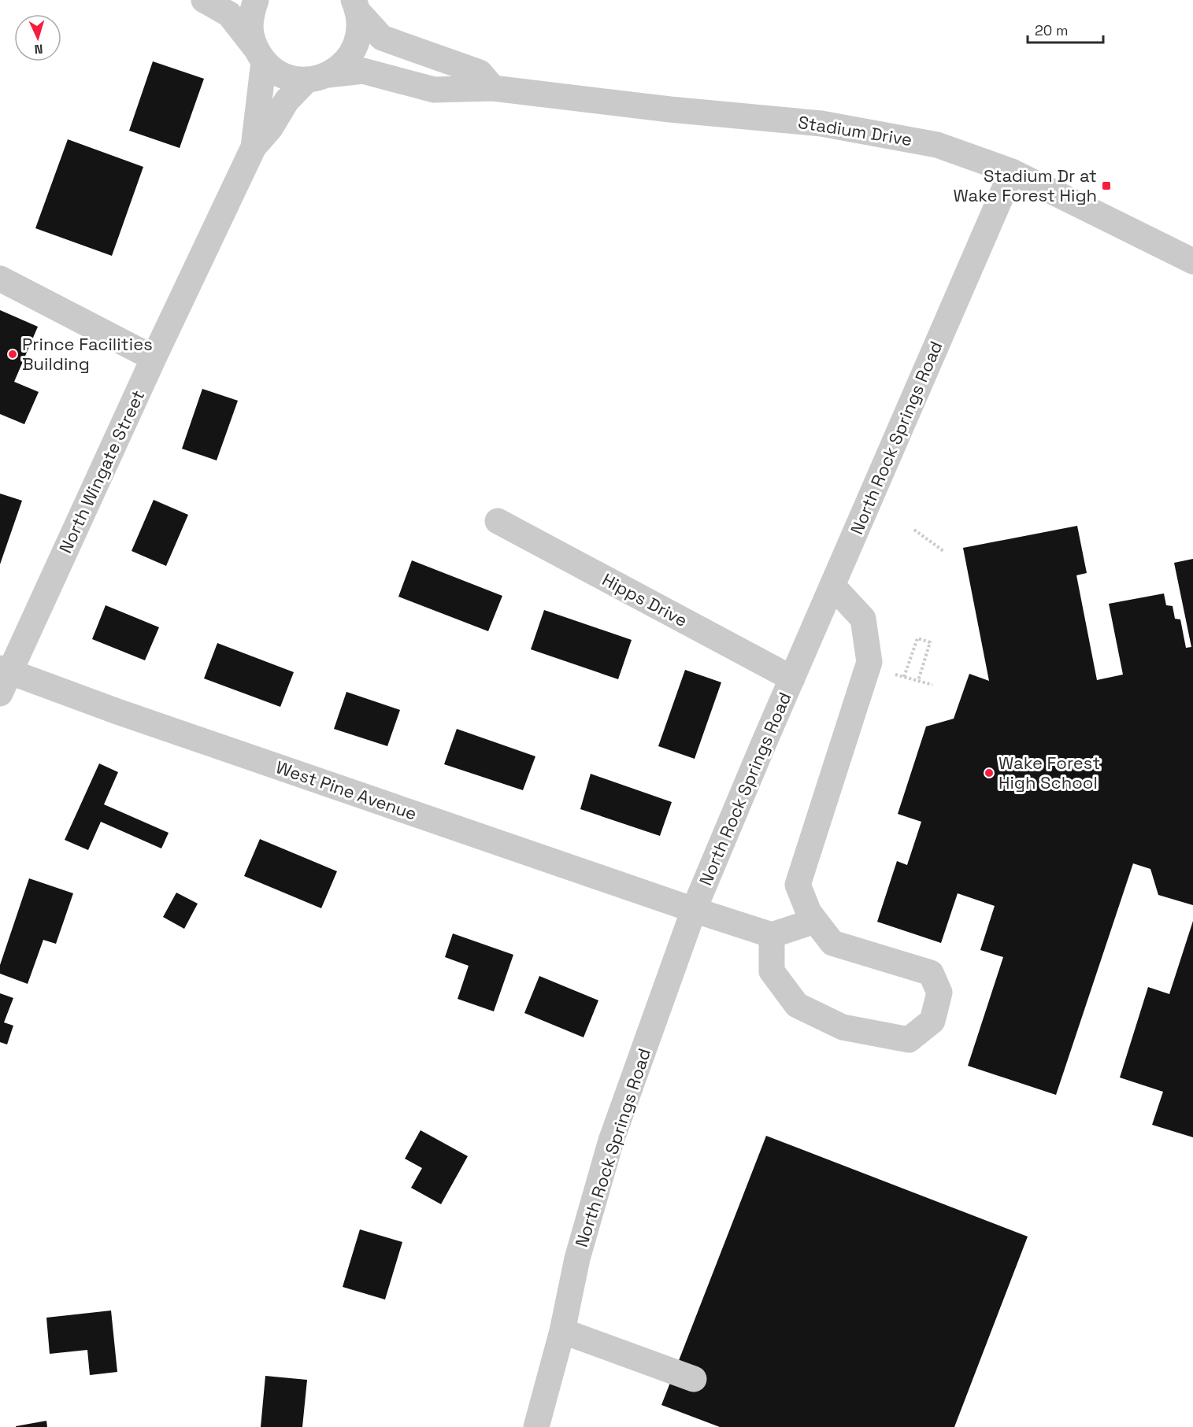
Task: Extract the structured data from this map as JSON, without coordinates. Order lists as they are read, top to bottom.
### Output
{
  "streets": {
    "street": [
      "Stadium Drive",
      "North Rock Springs Road",
      "North Wingate Street",
      "Hipps Drive",
      "West Pine Avenue"
    ]
  },
  "crossings": [
    ["Stadium Drive", "North Rock Springs Road"],
    ["Stadium Drive", "North Wingate Street"],
    ["North Rock Springs Road", "Hipps Drive"],
    ["North Rock Springs Road", "West Pine Avenue"],
    ["North Wingate Street", "West Pine Avenue"]
  ],
  "places": {
    "transit": ["Stadium Dr at Wake Forest High"],
    "other": ["Prince Facilities Building", "Wake Forest High School"]
  },
  "scale_bar": "20 m",
  "north": "bottom"
}
